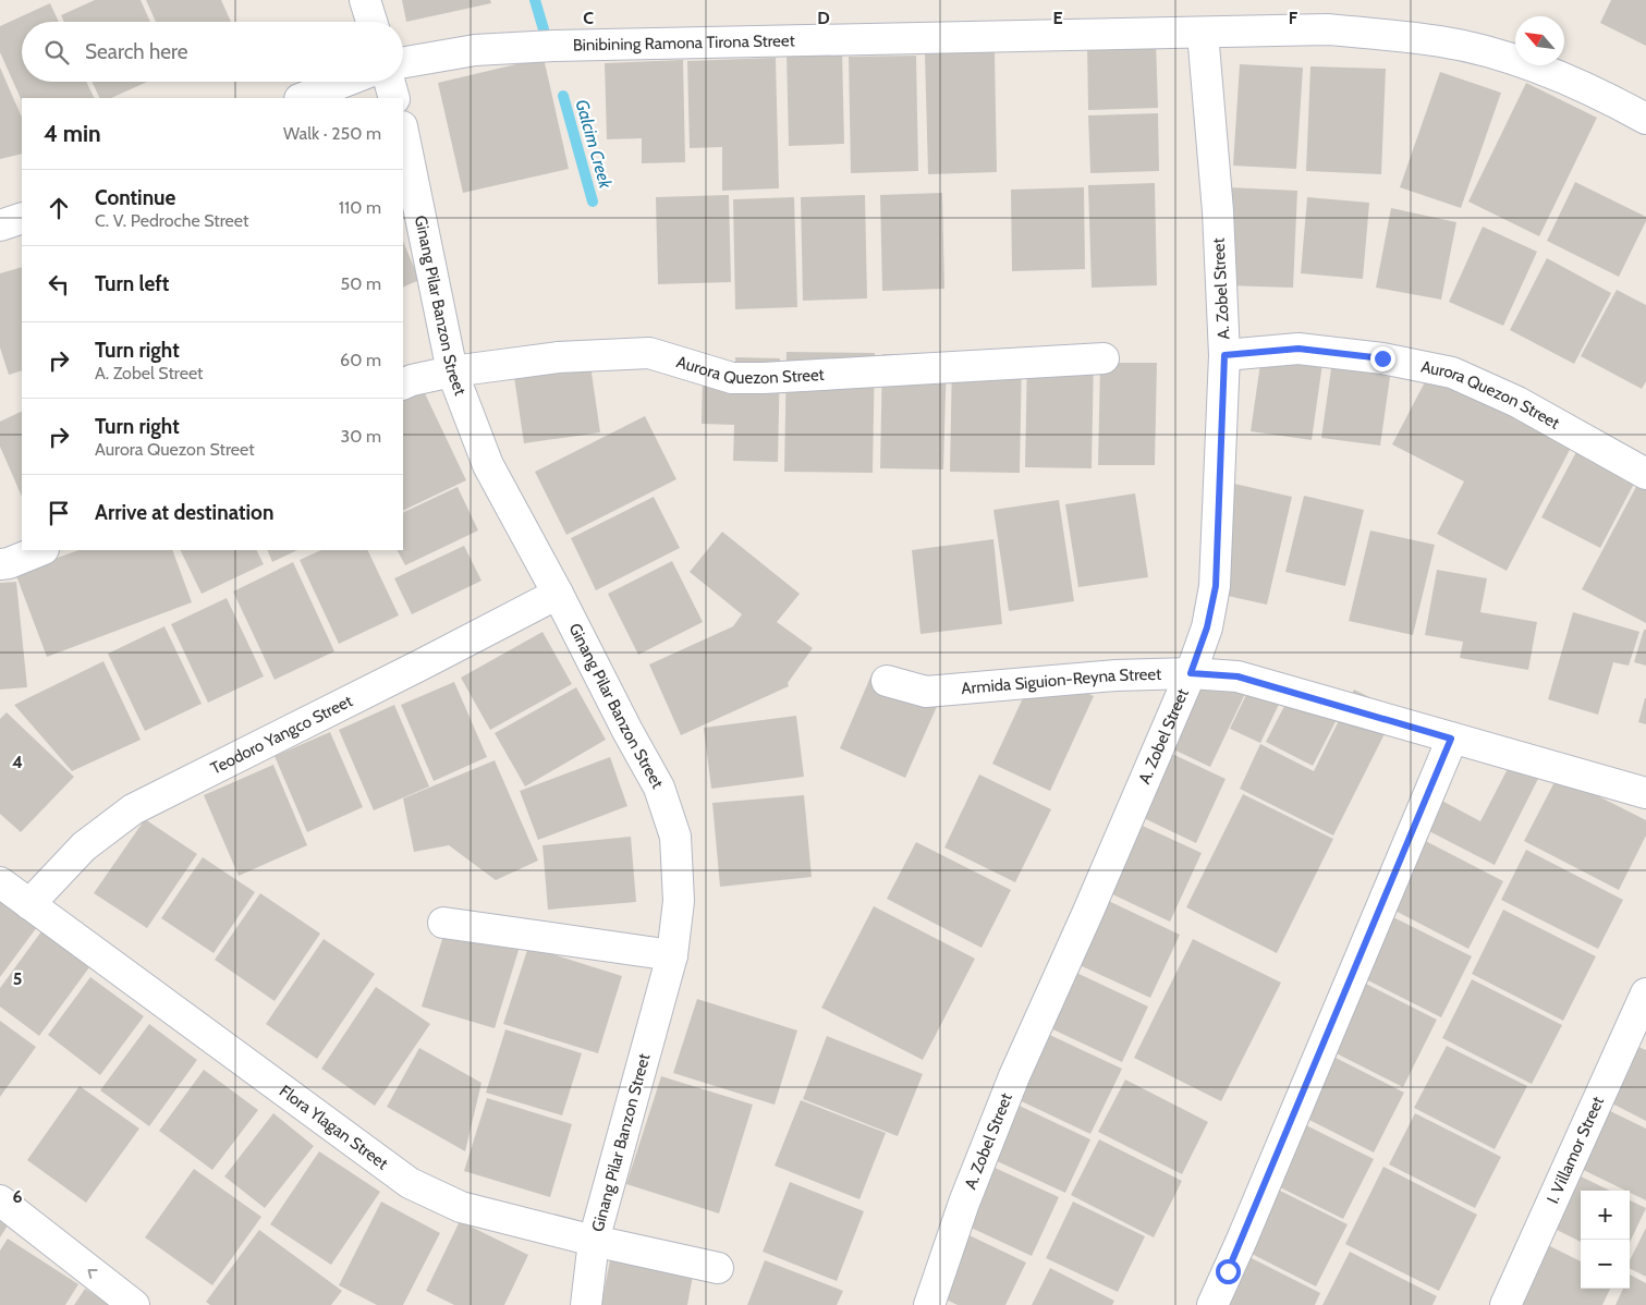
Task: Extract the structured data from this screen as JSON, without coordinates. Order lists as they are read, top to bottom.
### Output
{
  "streets": {
    "street": [
      "Binibining Ramona Tirona Street",
      "A. Zobel Street",
      "Ginang Pilar Banzon Street",
      "Aurora Quezon Street",
      "Armida Siguion-Reyna Street",
      "Teodoro Yangco Street",
      "Flora Ylagan Street",
      "I. Villamor Street"
    ]
  },
  "crossings": [
    ["Binibining Ramona Tirona Street", "A. Zobel Street"],
    ["A. Zobel Street", "Aurora Quezon Street"],
    ["A. Zobel Street", "Armida Siguion-Reyna Street"],
    ["Ginang Pilar Banzon Street", "Aurora Quezon Street"],
    ["Ginang Pilar Banzon Street", "Teodoro Yangco Street"],
    ["Ginang Pilar Banzon Street", "Flora Ylagan Street"],
    ["Teodoro Yangco Street", "Flora Ylagan Street"]
  ],
  "water": ["Galcim Creek"],
  "north": "top left",
  "page": {
    "search": "Search here",
    "heading": ["4 min", "Walk · 250 m"],
    "list": [
      ["Continue", "C. V. Pedroche Street", "110 m"],
      ["Turn left", "50 m"],
      ["Turn right", "A. Zobel Street", "60 m"],
      ["Turn right", "Aurora Quezon Street", "30 m"],
      "Arrive at destination"
    ],
    "map_buttons": ["+", "−"]
  },
  "grid": {
    "columns": [
      "C",
      "D",
      "E",
      "F"
    ],
    "rows": ["4", "5", "6"]
  }
}
